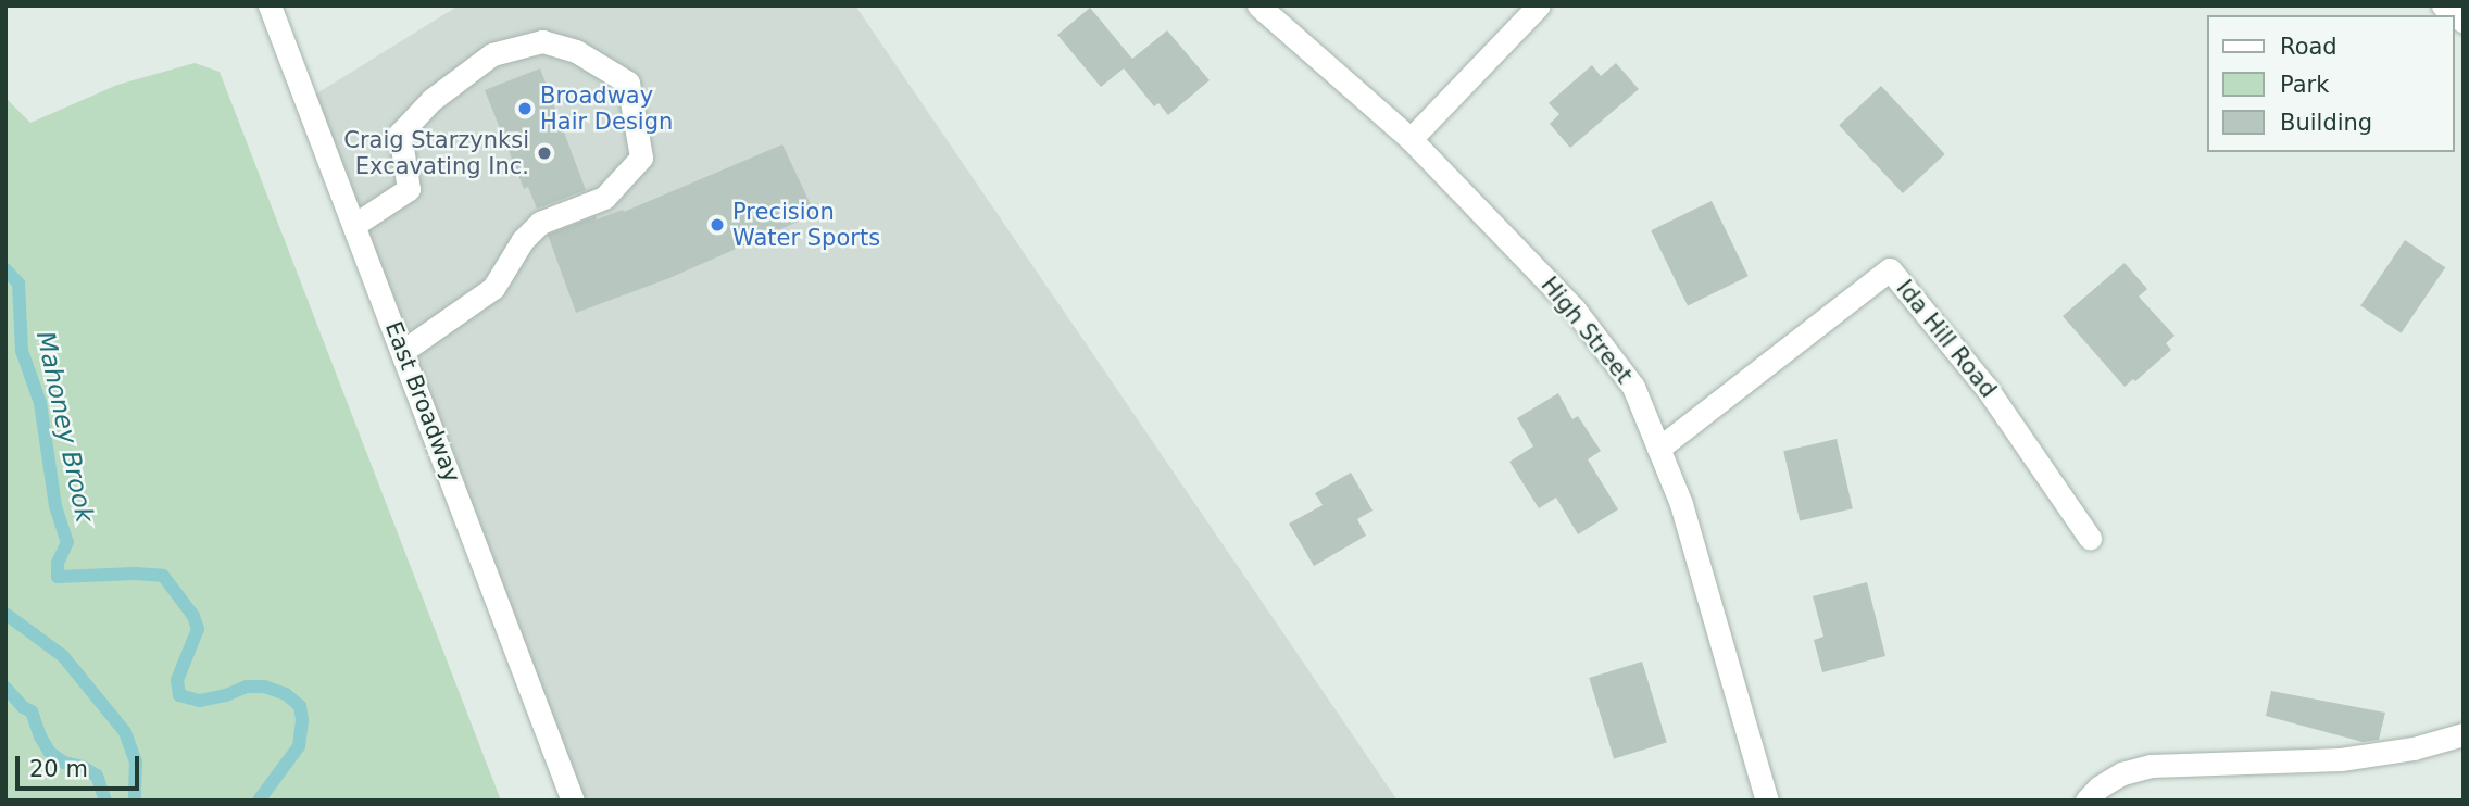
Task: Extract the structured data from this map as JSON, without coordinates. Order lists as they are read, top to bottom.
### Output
{
  "streets": {
    "street": ["High Street", "Ida Hill Road", "East Broadway"]
  },
  "crossings": [
    ["High Street", "Ida Hill Road"]
  ],
  "water": ["Mahoney Brook"],
  "places": ["Broadway Hair Design", "Craig Starzynksi Excavating Inc.", "Precision Water Sports"],
  "legend": ["Road", "Park", "Building"],
  "scale_bar": "20 m"
}
